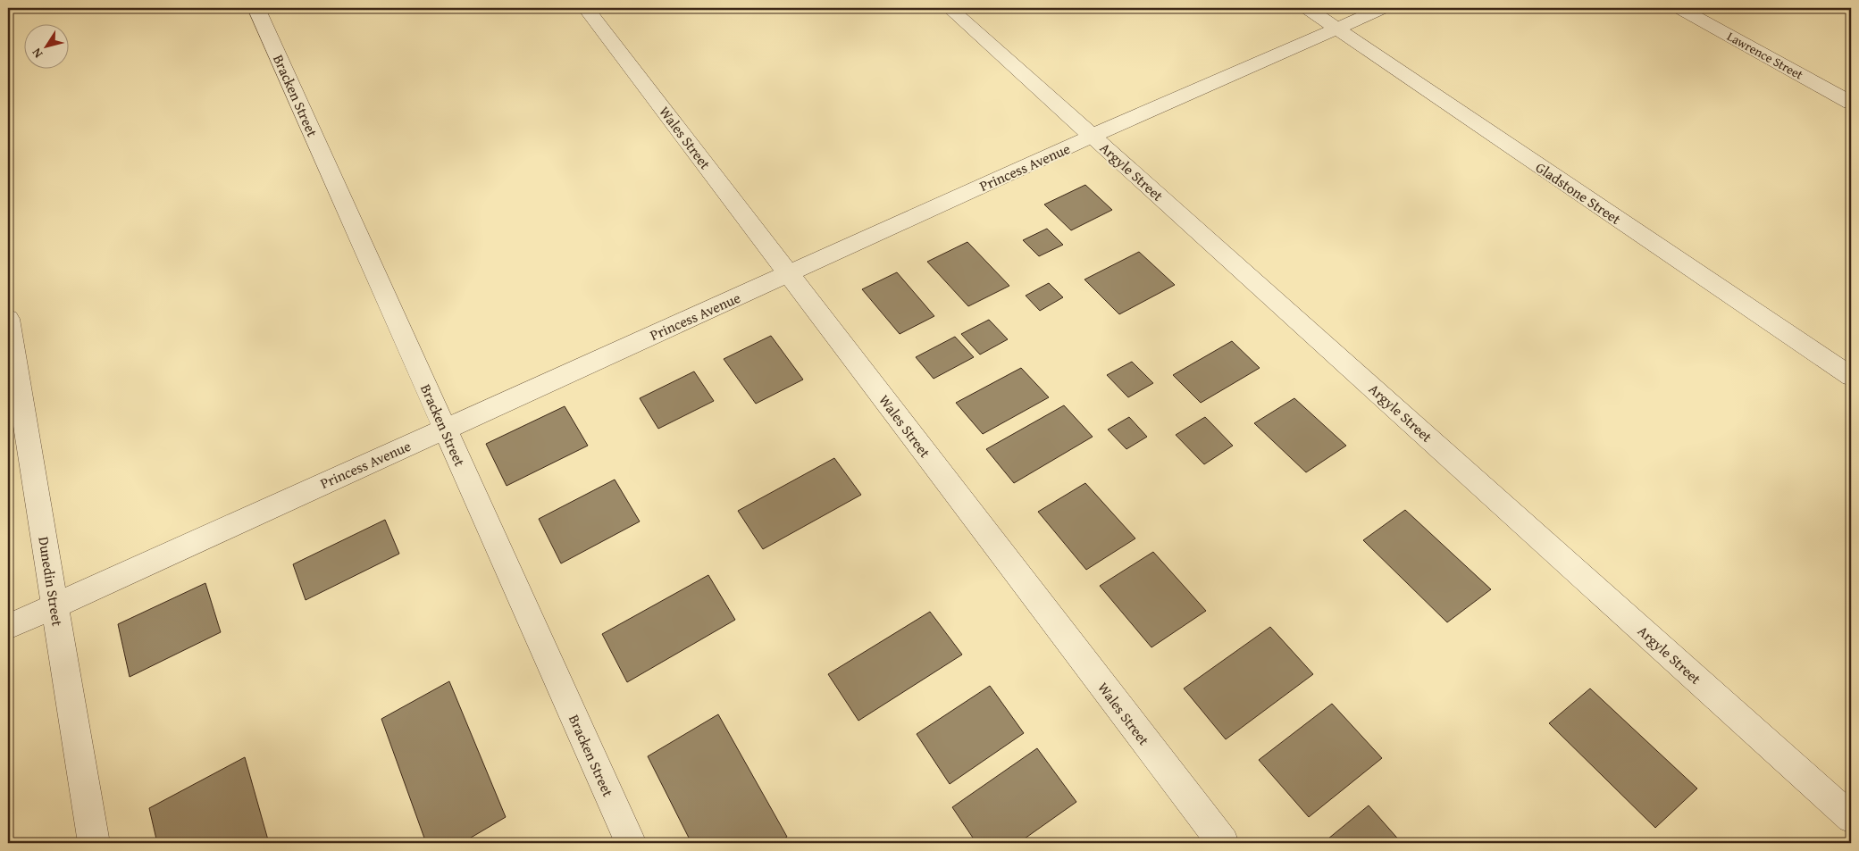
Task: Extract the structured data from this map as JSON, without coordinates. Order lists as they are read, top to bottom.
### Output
{
  "streets": {
    "street": [
      "Lawrence Street",
      "Bracken Street",
      "Wales Street",
      "Princess Avenue",
      "Argyle Street",
      "Gladstone Street",
      "Dunedin Street"
    ]
  },
  "crossings": [
    ["Bracken Street", "Princess Avenue"],
    ["Wales Street", "Princess Avenue"],
    ["Princess Avenue", "Argyle Street"],
    ["Princess Avenue", "Gladstone Street"],
    ["Princess Avenue", "Dunedin Street"]
  ],
  "north": "bottom left"
}
